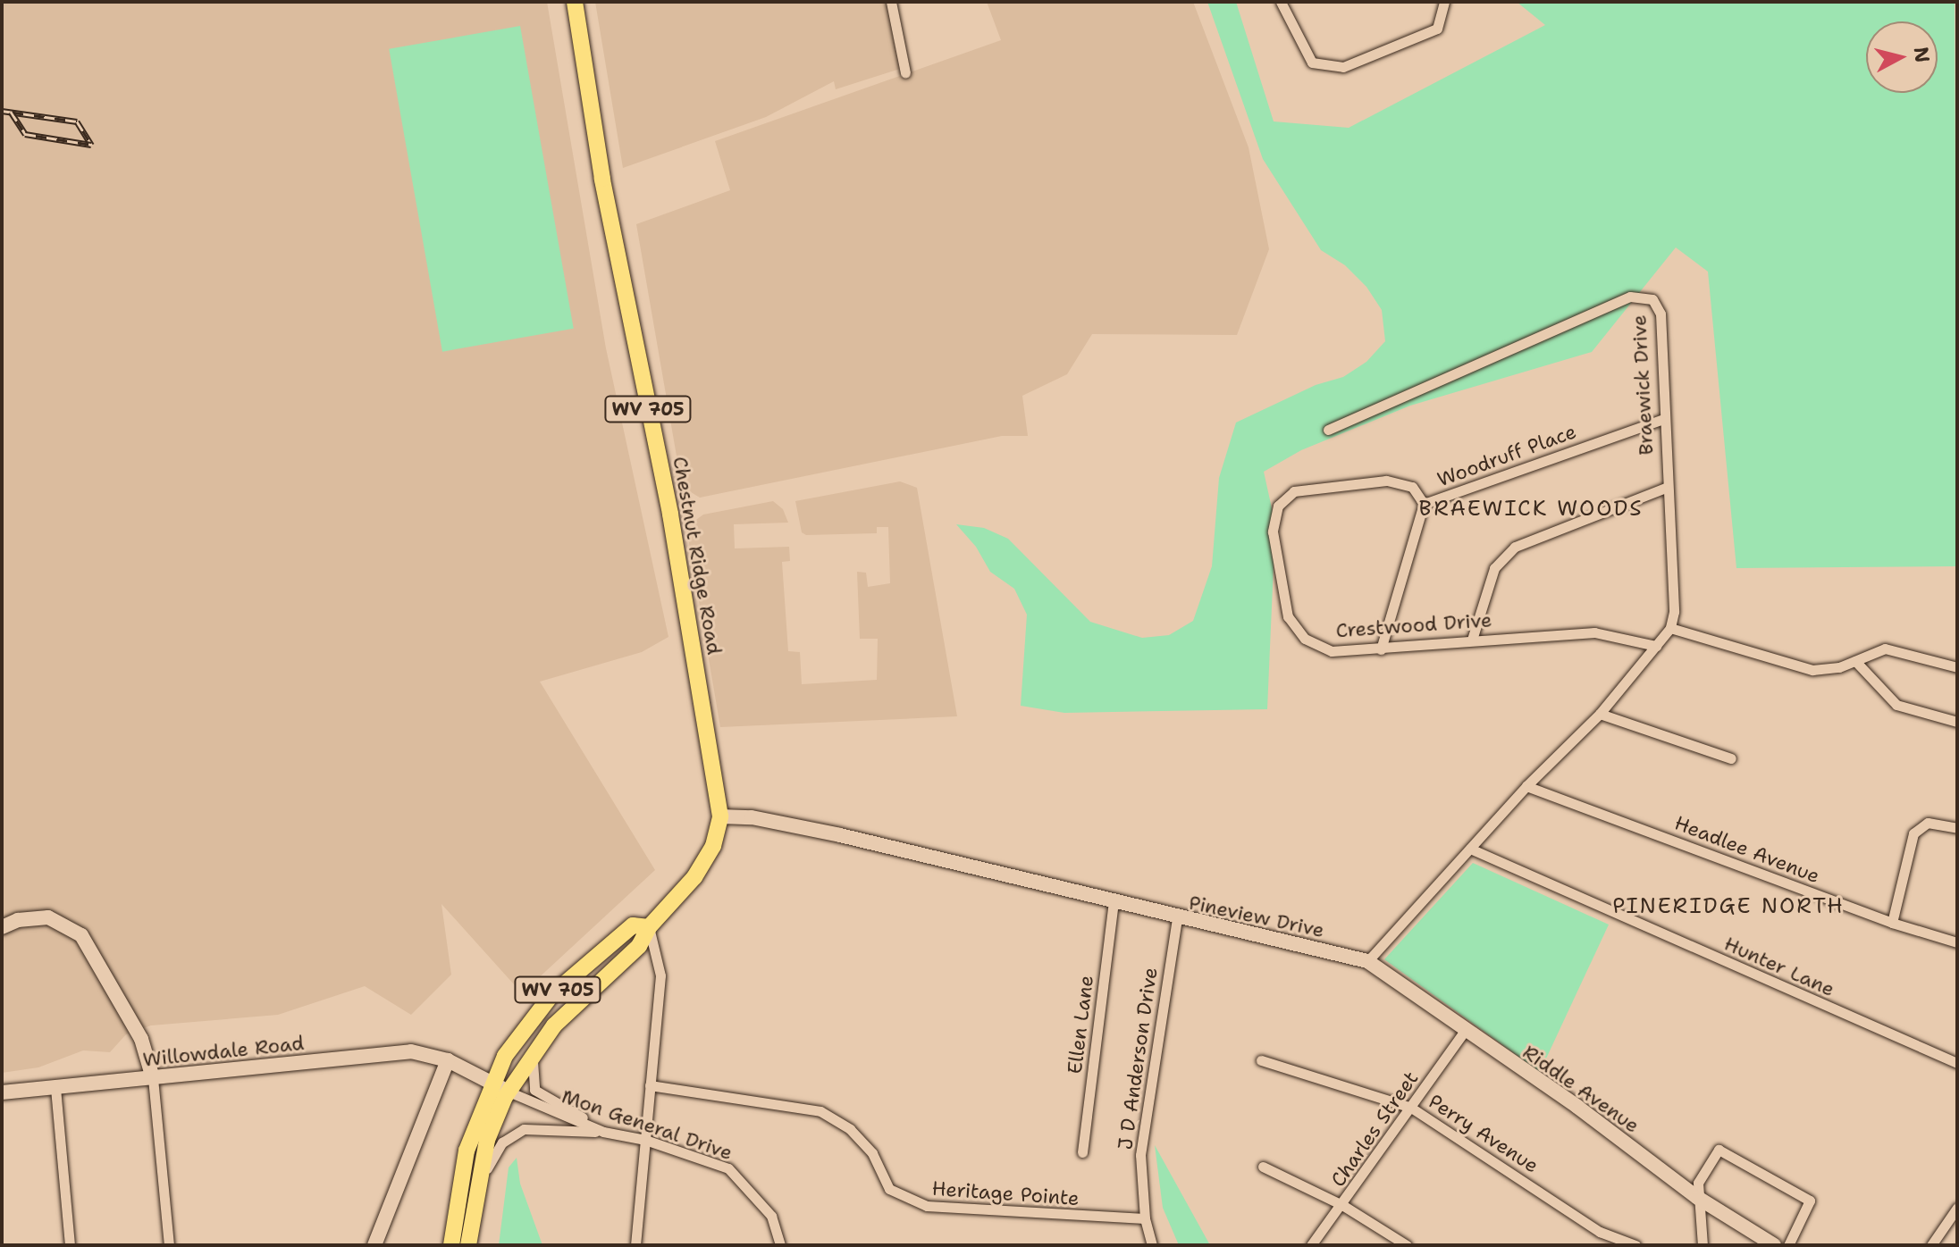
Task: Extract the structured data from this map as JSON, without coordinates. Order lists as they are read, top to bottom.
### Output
{
  "streets": {
    "main road": ["WV 705", "Chestnut Ridge Road"],
    "street": [
      "Braewick Drive",
      "Woodruff Place",
      "Crestwood Drive",
      "Headlee Avenue",
      "Pineview Drive",
      "Hunter Lane",
      "Ellen Lane",
      "Willowdale Road",
      "J D Anderson Drive",
      "Riddle Avenue",
      "Mon General Drive",
      "Charles Street",
      "Perry Avenue",
      "Heritage Pointe"
    ]
  },
  "crossings": [
    ["Braewick Drive", "Woodruff Place"],
    ["WV 705", "Chestnut Ridge Road"],
    ["WV 705", "Mon General Drive"],
    ["Woodruff Place", "Crestwood Drive"],
    ["Chestnut Ridge Road", "Pineview Drive"],
    ["Chestnut Ridge Road", "Mon General Drive"],
    ["Pineview Drive", "Ellen Lane"],
    ["Pineview Drive", "J D Anderson Drive"],
    ["Pineview Drive", "Riddle Avenue"],
    ["J D Anderson Drive", "Heritage Pointe"],
    ["Riddle Avenue", "Charles Street"],
    ["Charles Street", "Perry Avenue"]
  ],
  "districts": ["BRAEWICK WOODS", "PINERIDGE NORTH"],
  "north": "right"
}
